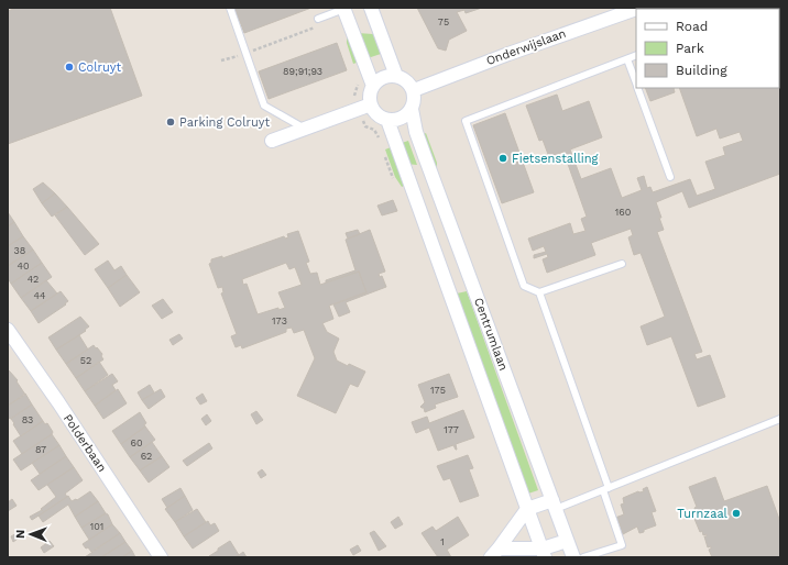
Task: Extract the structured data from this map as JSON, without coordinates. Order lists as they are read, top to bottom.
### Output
{
  "streets": {
    "street": ["Onderwijslaan", "Centrumlaan", "Polderbaan"]
  },
  "crossings": [
    ["Onderwijslaan", "Centrumlaan"]
  ],
  "places": [
    "Colruyt",
    "Parking Colruyt",
    "Fietsenstalling",
    "Turnzaal"
  ],
  "house_numbers": [
    "75",
    "89;91;93",
    "160",
    "38",
    "40",
    "42",
    "44",
    "173",
    "52",
    "175",
    "83",
    "177",
    "60",
    "87",
    "62",
    "101",
    "1"
  ],
  "legend": ["Road", "Park", "Building"],
  "north": "left"
}
